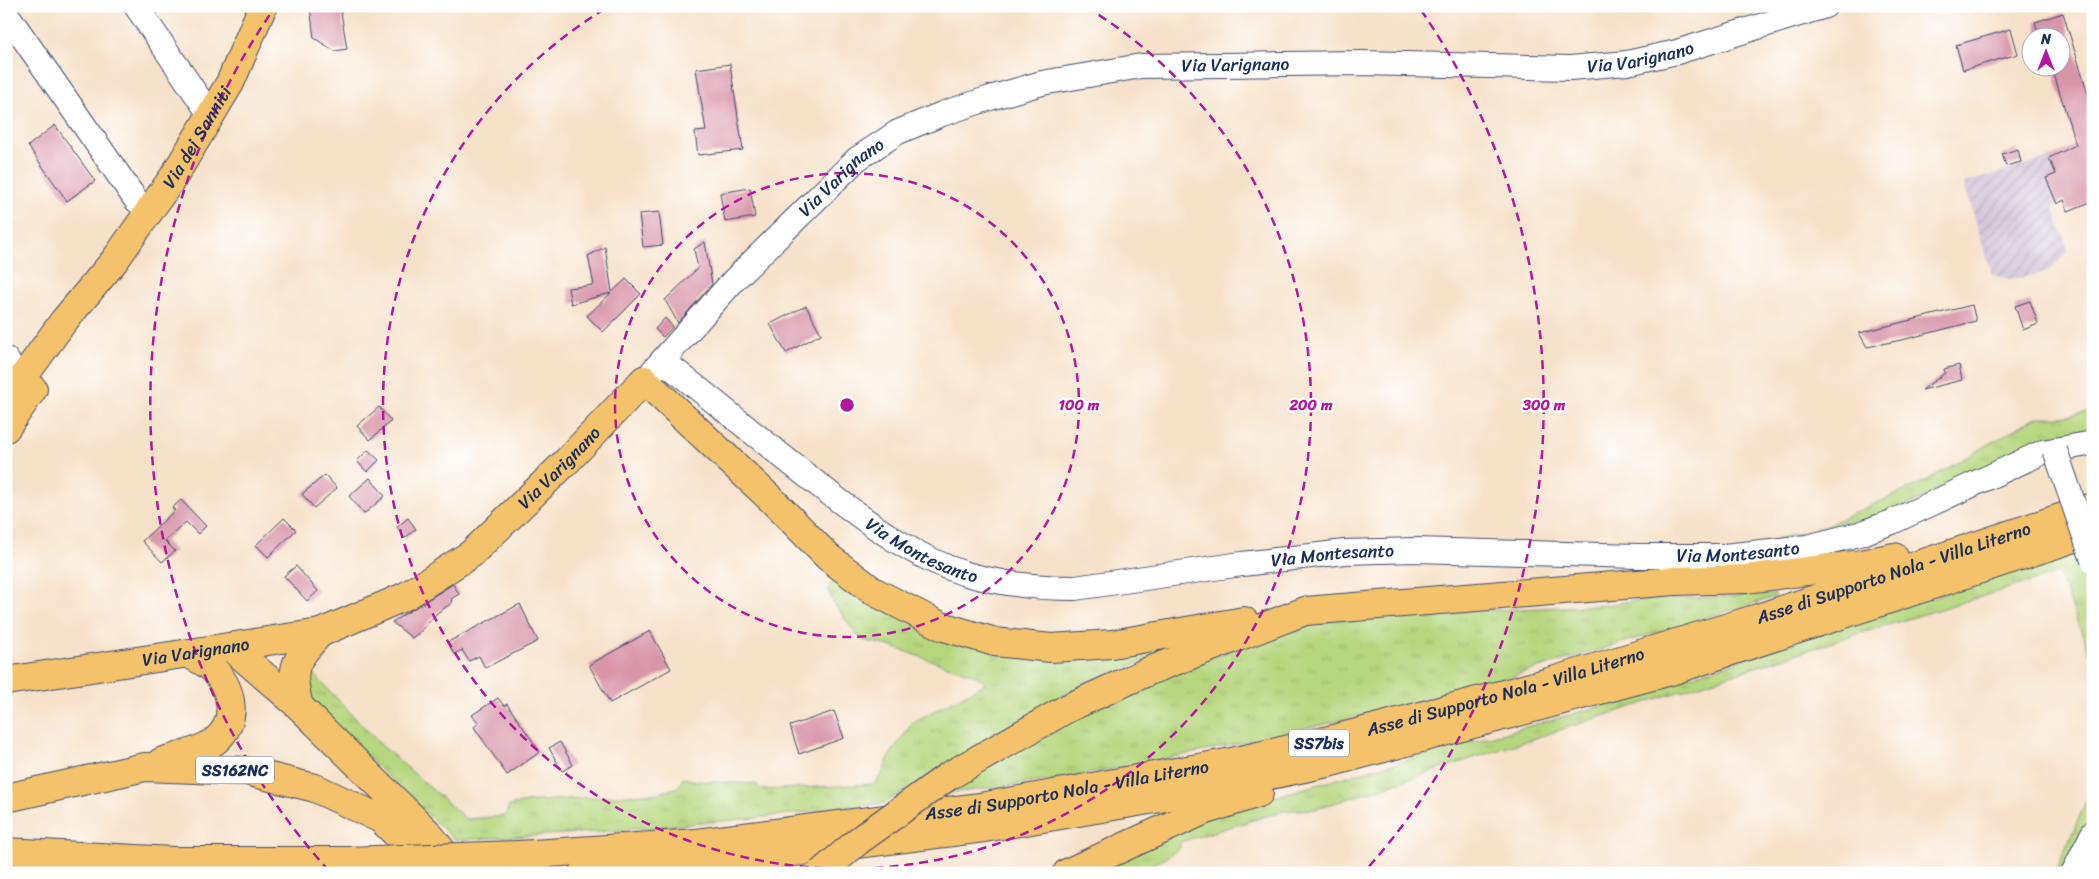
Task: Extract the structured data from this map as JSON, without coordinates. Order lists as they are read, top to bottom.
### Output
{
  "streets": {
    "main road": [
      "Via Varignano",
      "Via dei Sanniti",
      "Asse di Supporto Nola - Villa Literno",
      "SS7bis",
      "SS162NC"
    ],
    "street": ["Via Montesanto"]
  },
  "crossings": [
    ["Via Varignano", "Via Montesanto"]
  ],
  "north": "top",
  "rings": ["100 m", "200 m", "300 m"]
}
